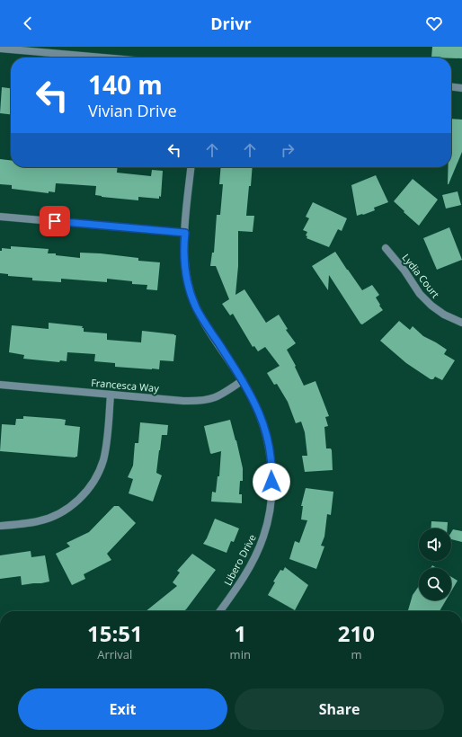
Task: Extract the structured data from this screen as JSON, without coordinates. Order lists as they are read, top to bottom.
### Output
{
  "streets": {
    "street": ["Lydia Court", "Francesca Way", "Libero Drive"]
  },
  "crossings": [
    ["Francesca Way", "Libero Drive"]
  ],
  "page": {
    "header": "Drivr",
    "turn": ["140 m", "Vivian Drive"],
    "eta": [
      "15:51",
      "Arrival",
      "1",
      "min",
      "210",
      "m"
    ],
    "buttons": ["Exit", "Share"]
  }
}
